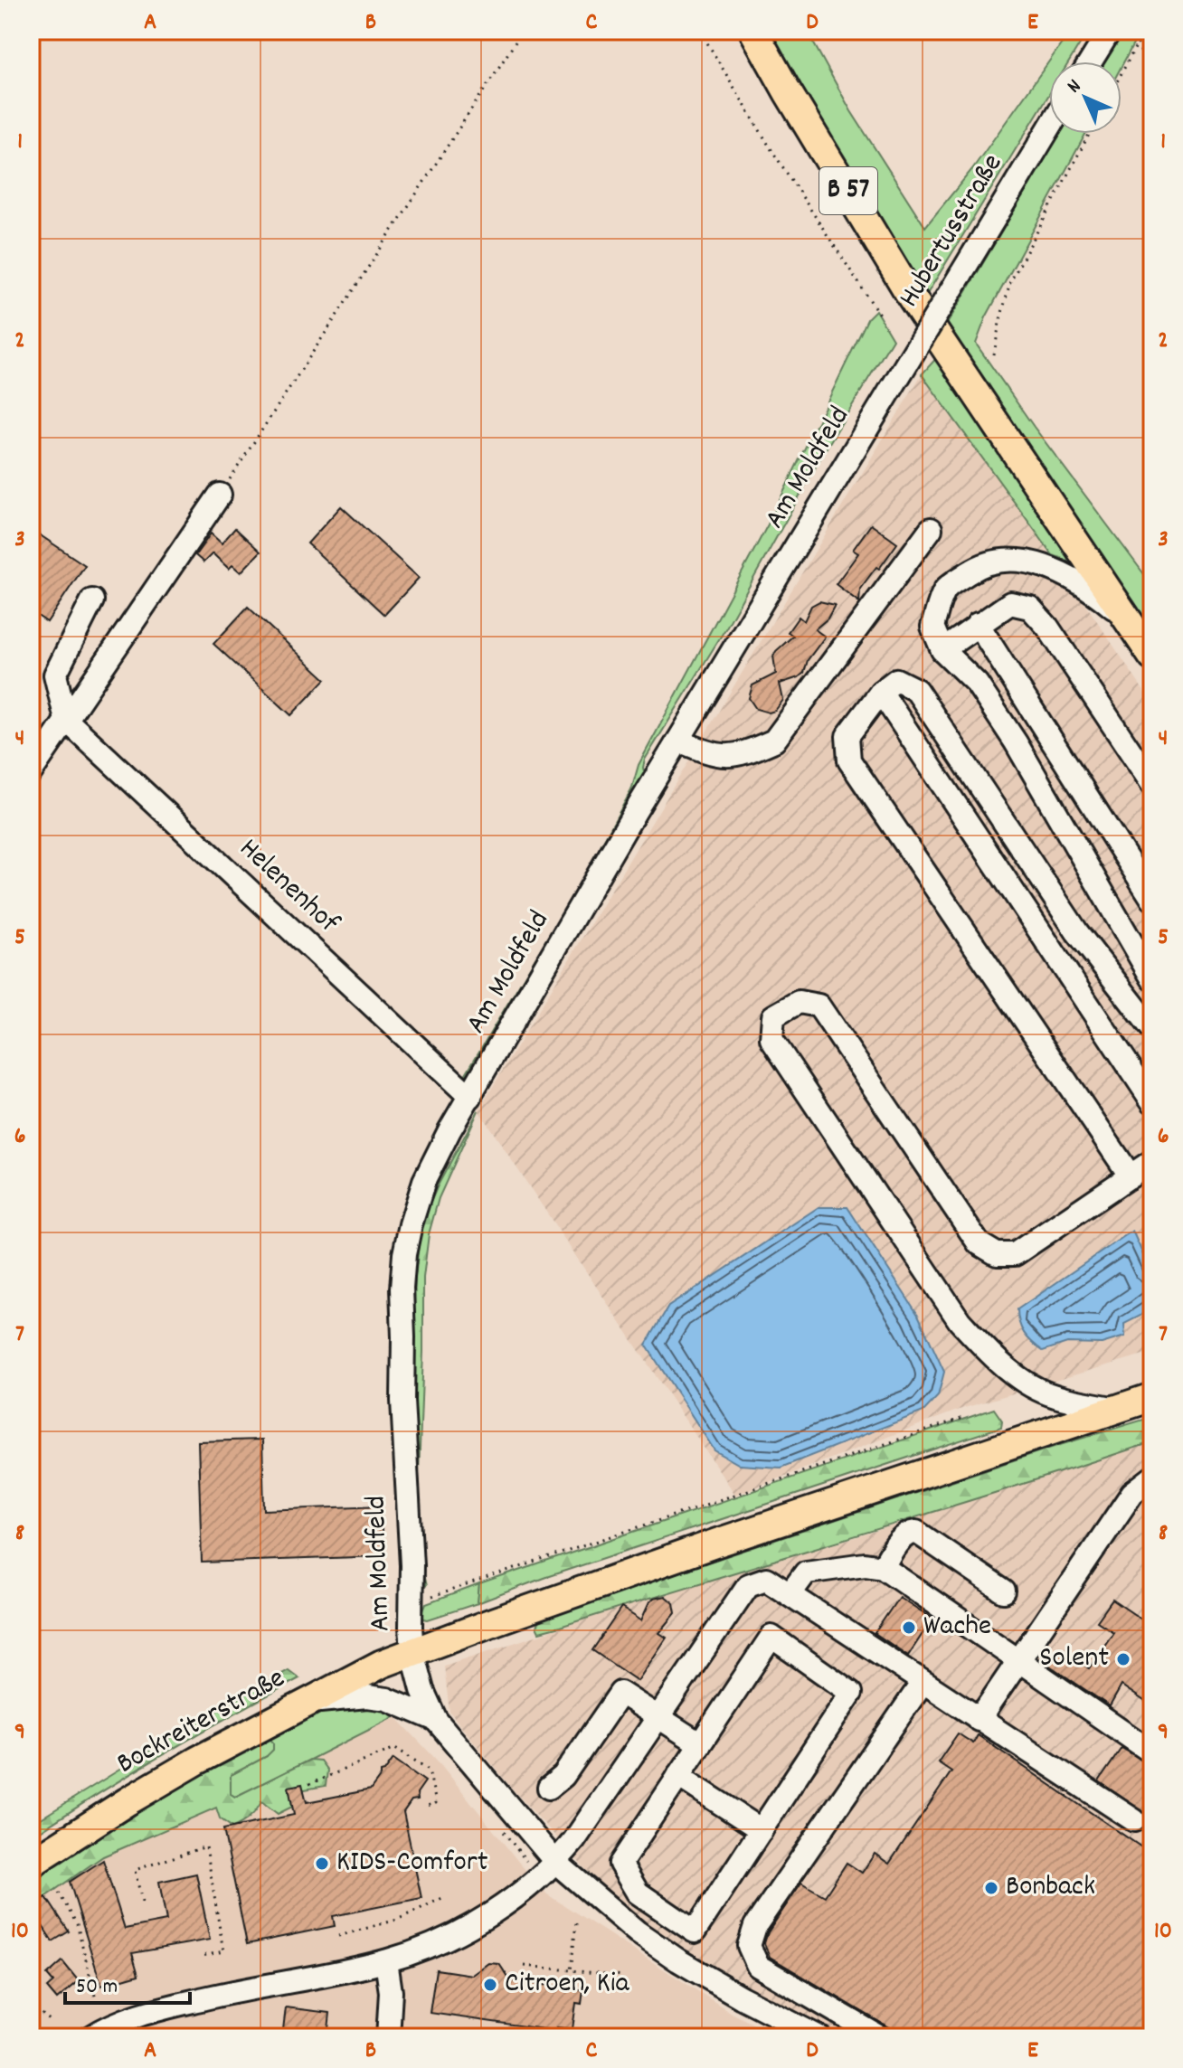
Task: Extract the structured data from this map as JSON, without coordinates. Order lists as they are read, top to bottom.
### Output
{
  "streets": {
    "main road": ["B 57", "Bockreiterstraße"],
    "street": ["Hubertusstraße", "Am Moldfeld", "Helenenhof"]
  },
  "crossings": [
    ["Hubertusstraße", "Am Moldfeld"],
    ["Am Moldfeld", "Helenenhof"],
    ["Am Moldfeld", "Bockreiterstraße"]
  ],
  "places": [
    "Wache",
    "Solent",
    "KIDS-Comfort",
    "Bonback",
    "Citroen, Kia"
  ],
  "scale_bar": "50 m",
  "north": "top left",
  "grid": {
    "columns": [
      "A",
      "B",
      "C",
      "D",
      "E"
    ],
    "rows": [
      "1",
      "2",
      "3",
      "4",
      "5",
      "6",
      "7",
      "8",
      "9",
      "10"
    ]
  }
}
